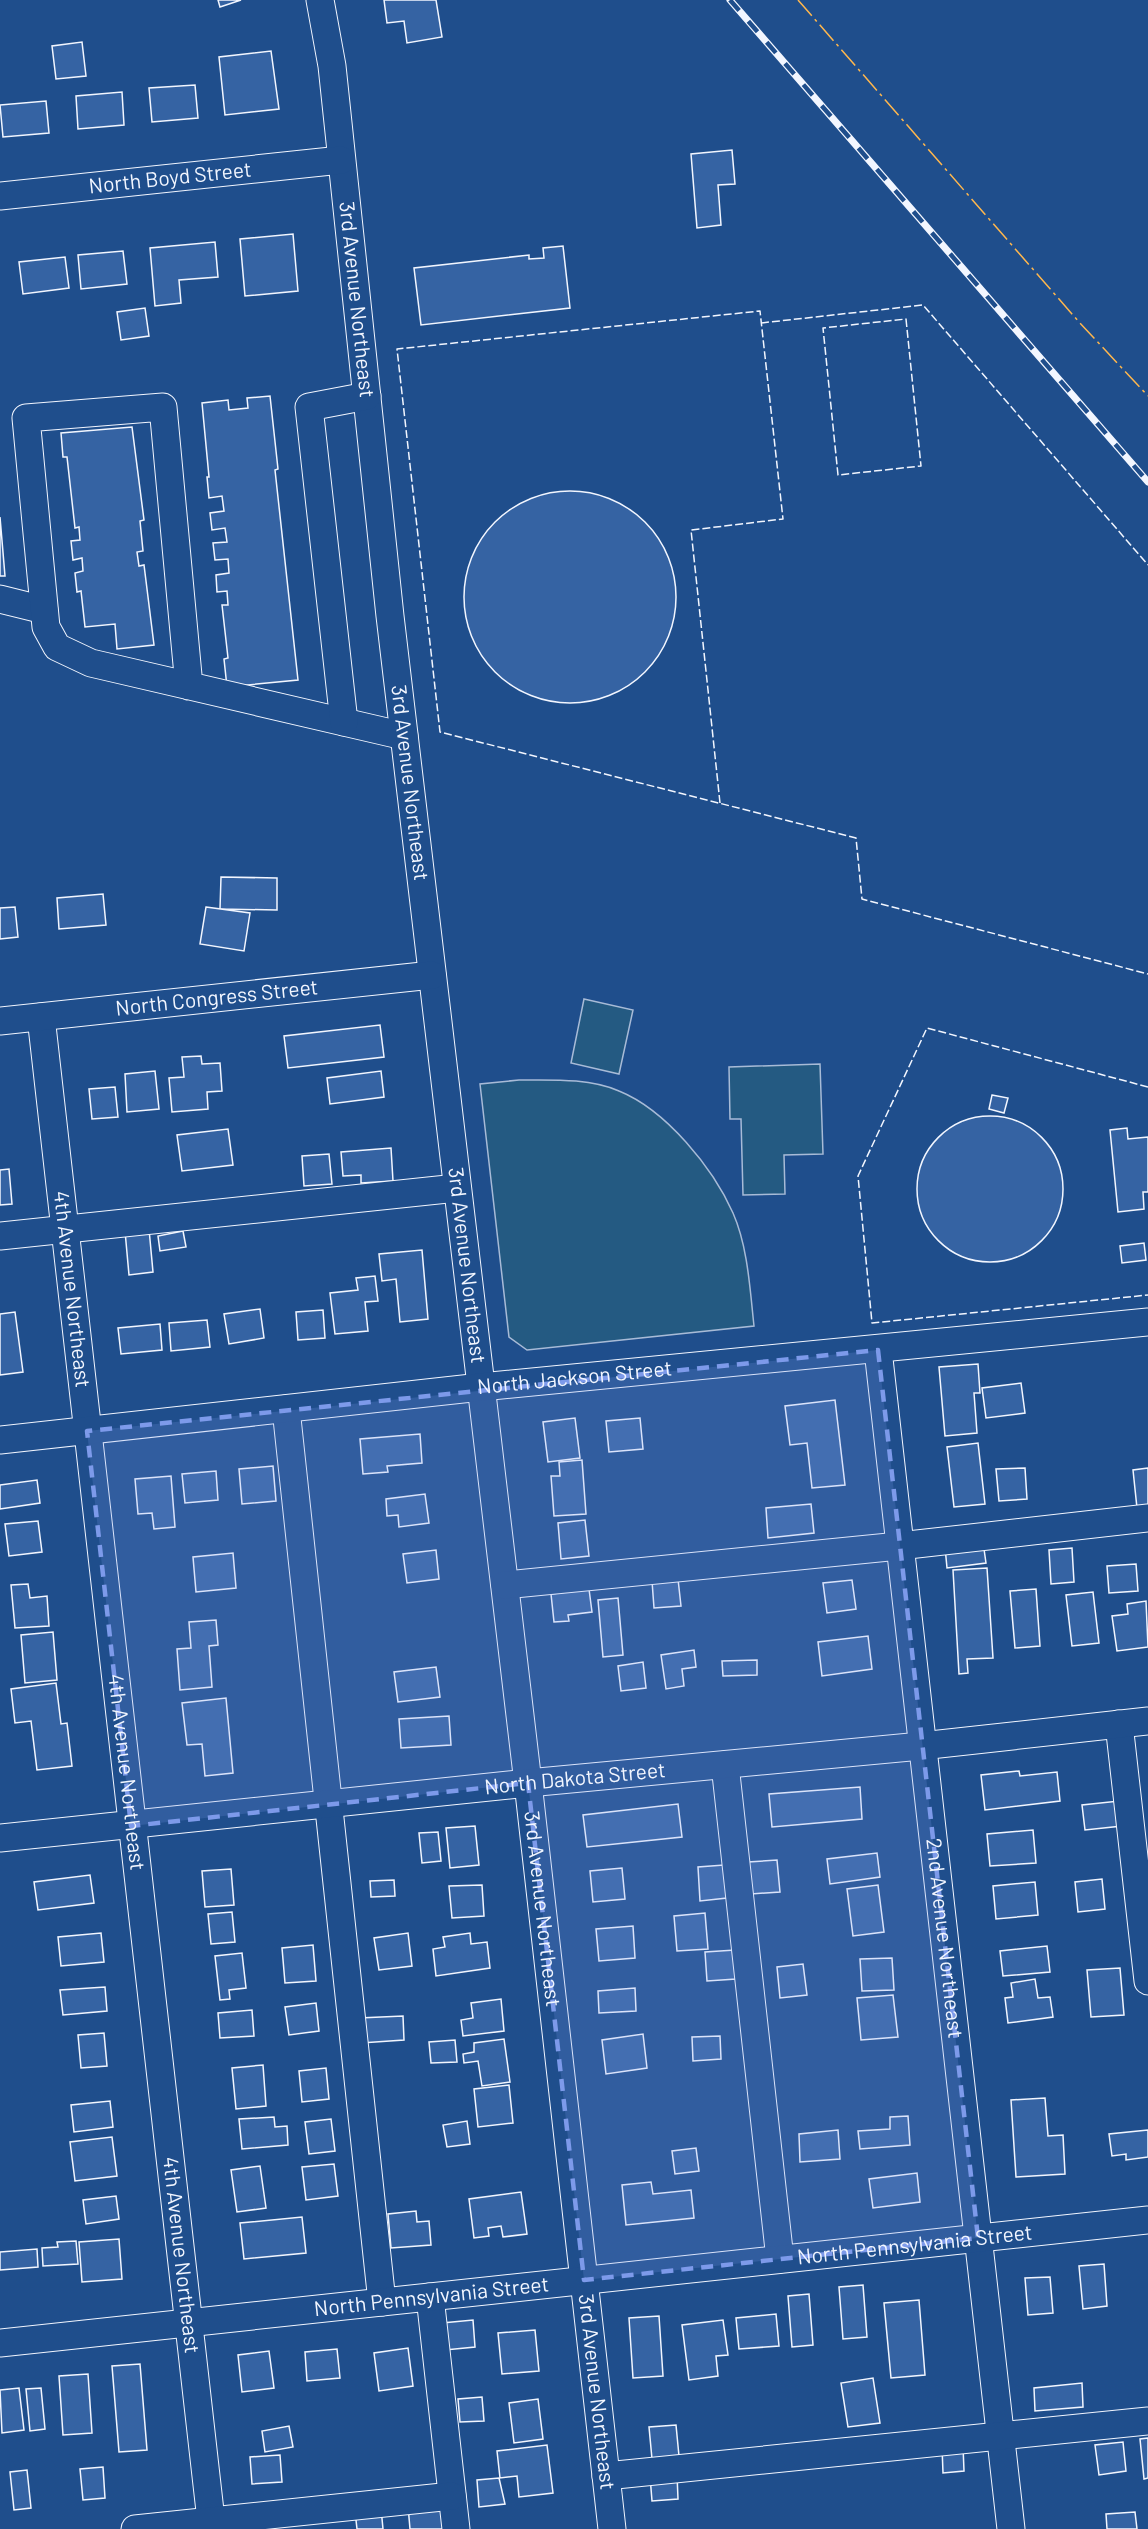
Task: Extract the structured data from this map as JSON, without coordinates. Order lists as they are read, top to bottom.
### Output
{
  "streets": {
    "street": [
      "North Boyd Street",
      "3rd Avenue Northeast",
      "North Congress Street",
      "4th Avenue Northeast",
      "North Jackson Street",
      "North Dakota Street",
      "2nd Avenue Northeast",
      "North Pennsylvania Street"
    ]
  },
  "crossings": [
    ["North Boyd Street", "3rd Avenue Northeast"],
    ["3rd Avenue Northeast", "North Congress Street"],
    ["3rd Avenue Northeast", "North Jackson Street"],
    ["3rd Avenue Northeast", "North Dakota Street"],
    ["3rd Avenue Northeast", "North Pennsylvania Street"],
    ["North Congress Street", "4th Avenue Northeast"],
    ["4th Avenue Northeast", "North Jackson Street"],
    ["4th Avenue Northeast", "North Dakota Street"],
    ["4th Avenue Northeast", "North Pennsylvania Street"],
    ["North Jackson Street", "2nd Avenue Northeast"],
    ["North Dakota Street", "2nd Avenue Northeast"],
    ["2nd Avenue Northeast", "North Pennsylvania Street"]
  ]
}
